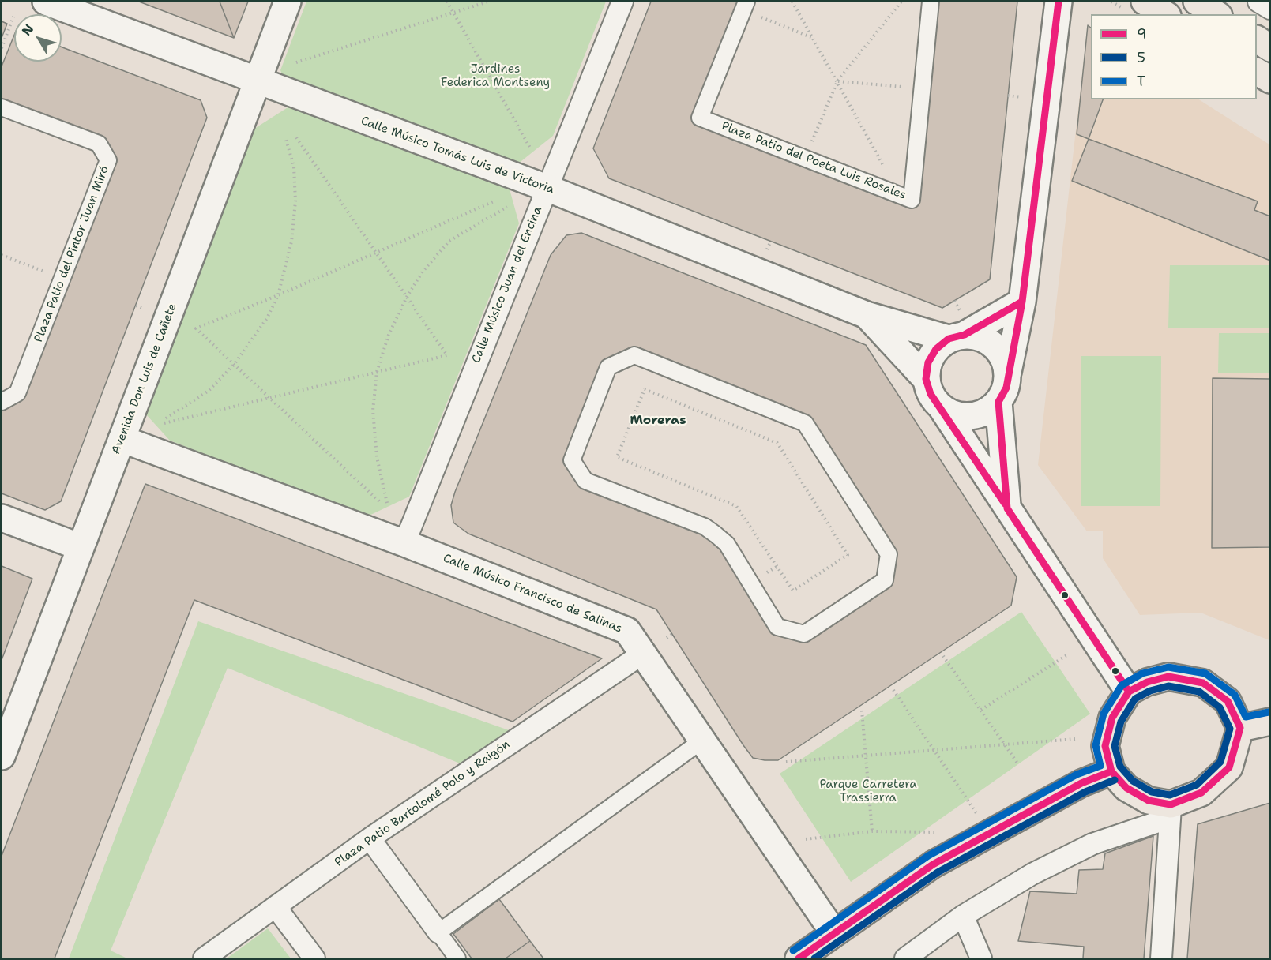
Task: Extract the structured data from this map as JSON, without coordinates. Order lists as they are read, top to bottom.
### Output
{
  "streets": {
    "street": [
      "Calle Músico Tomás Luis de Victoria",
      "Plaza Patio del Poeta Luis Rosales",
      "Plaza Patio del Pintor Juan Miró",
      "Calle Músico Juan del Encina",
      "Avenida Don Luis de Cañete",
      "Calle Músico Francisco de Salinas",
      "Plaza Patio Bartolomé Polo y Raigón"
    ]
  },
  "crossings": [
    ["Calle Músico Tomás Luis de Victoria", "Calle Músico Juan del Encina"],
    ["Calle Músico Tomás Luis de Victoria", "Avenida Don Luis de Cañete"],
    ["Calle Músico Juan del Encina", "Calle Músico Francisco de Salinas"],
    ["Avenida Don Luis de Cañete", "Calle Músico Francisco de Salinas"],
    ["Calle Músico Francisco de Salinas", "Plaza Patio Bartolomé Polo y Raigón"]
  ],
  "districts": ["Moreras"],
  "parks": ["Jardines Federica Montseny", "Parque Carretera Trassierra"],
  "lines": ["transit line 9", "transit line T", "transit line 5"],
  "legend": ["9", "5", "T"],
  "north": "top left"
}
